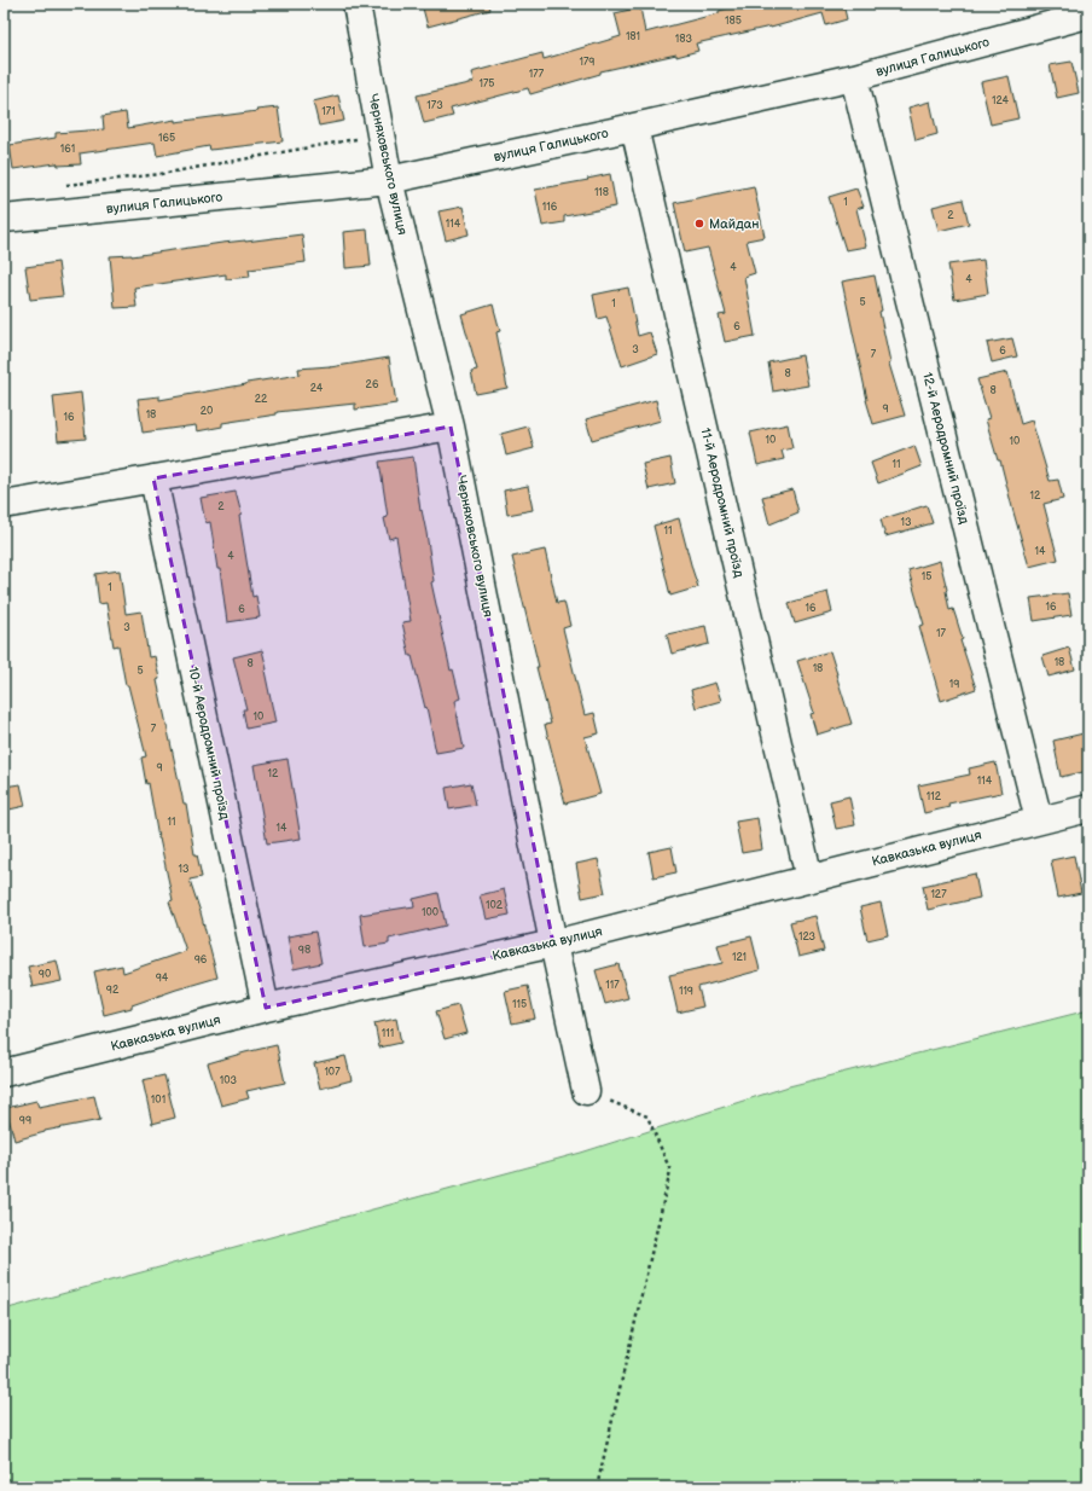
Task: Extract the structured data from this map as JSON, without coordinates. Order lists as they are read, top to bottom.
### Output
{
  "streets": {
    "street": [
      "вулиця Галицького",
      "Черняховського вулиця",
      "12-й Аеродромний проїзд",
      "11-й Аеродромний проїзд",
      "10-й Аеродромний проїзд",
      "Кавказька вулиця"
    ]
  },
  "crossings": [
    ["вулиця Галицького", "Черняховського вулиця"],
    ["вулиця Галицького", "12-й Аеродромний проїзд"],
    ["вулиця Галицького", "11-й Аеродромний проїзд"],
    ["Черняховського вулиця", "Кавказька вулиця"],
    ["12-й Аеродромний проїзд", "Кавказька вулиця"],
    ["11-й Аеродромний проїзд", "Кавказька вулиця"],
    ["10-й Аеродромний проїзд", "Кавказька вулиця"]
  ],
  "places": ["Майдан"],
  "house_numbers": [
    "185",
    "181",
    "183",
    "179",
    "177",
    "175",
    "124",
    "173",
    "171",
    "165",
    "161",
    "118",
    "1",
    "116",
    "2",
    "114",
    "4",
    "4",
    "5",
    "1",
    "6",
    "3",
    "6",
    "7",
    "8",
    "26",
    "24",
    "8",
    "22",
    "9",
    "20",
    "18",
    "16",
    "10",
    "10",
    "11",
    "12",
    "2",
    "13",
    "11",
    "14",
    "4",
    "15",
    "1",
    "16",
    "16",
    "6",
    "3",
    "17",
    "18",
    "8",
    "18",
    "5",
    "19",
    "10",
    "7",
    "9",
    "12",
    "114",
    "112",
    "11",
    "14",
    "13",
    "127",
    "102",
    "100",
    "123",
    "98",
    "121",
    "96",
    "90",
    "94",
    "117",
    "92",
    "119",
    "115",
    "111",
    "107",
    "103",
    "101",
    "99"
  ]
}
